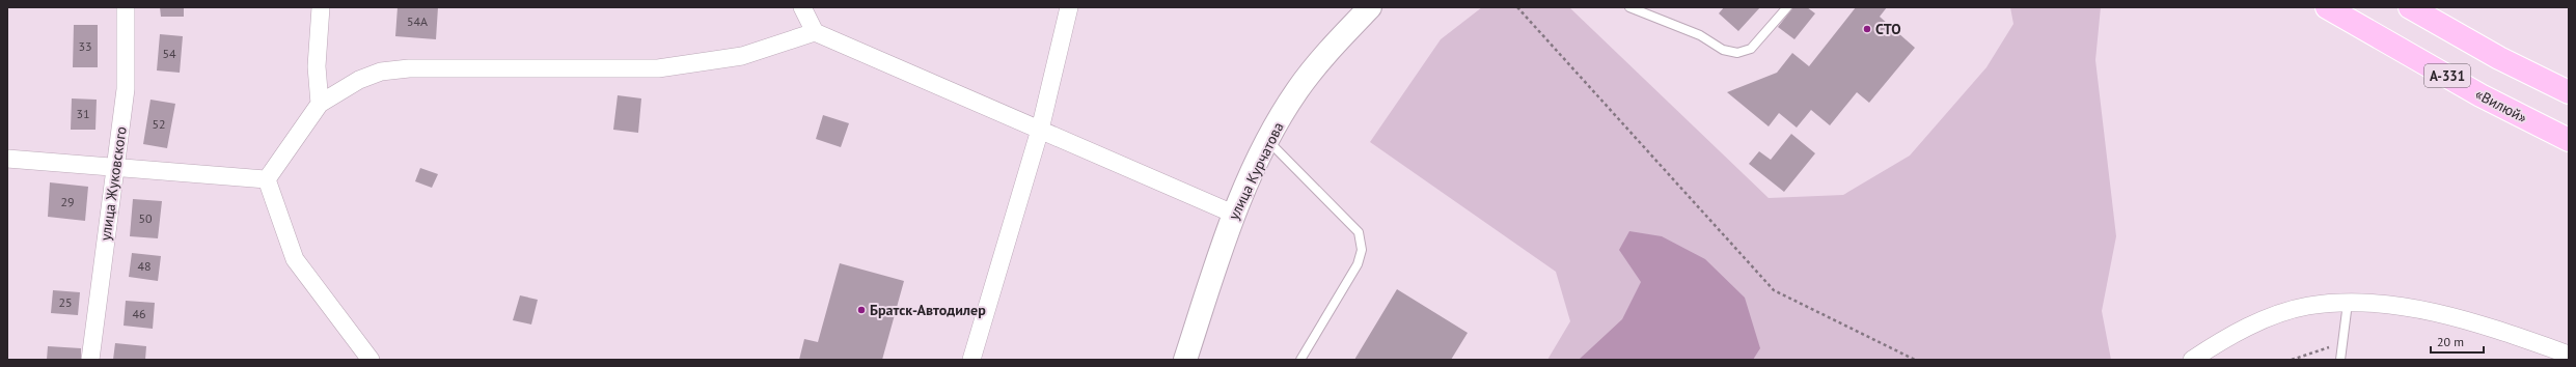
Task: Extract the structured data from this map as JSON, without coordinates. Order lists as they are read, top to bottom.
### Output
{
  "streets": {
    "highway": ["А-331", "«Вилюй»"],
    "main road": ["улица Курчатова"],
    "street": ["улица Жуковского"]
  },
  "places": ["СТО", "Братск-Автодилер"],
  "house_numbers": [
    "54А",
    "33",
    "54",
    "31",
    "52",
    "29",
    "50",
    "48",
    "25",
    "46"
  ],
  "scale_bar": "20 m"
}
